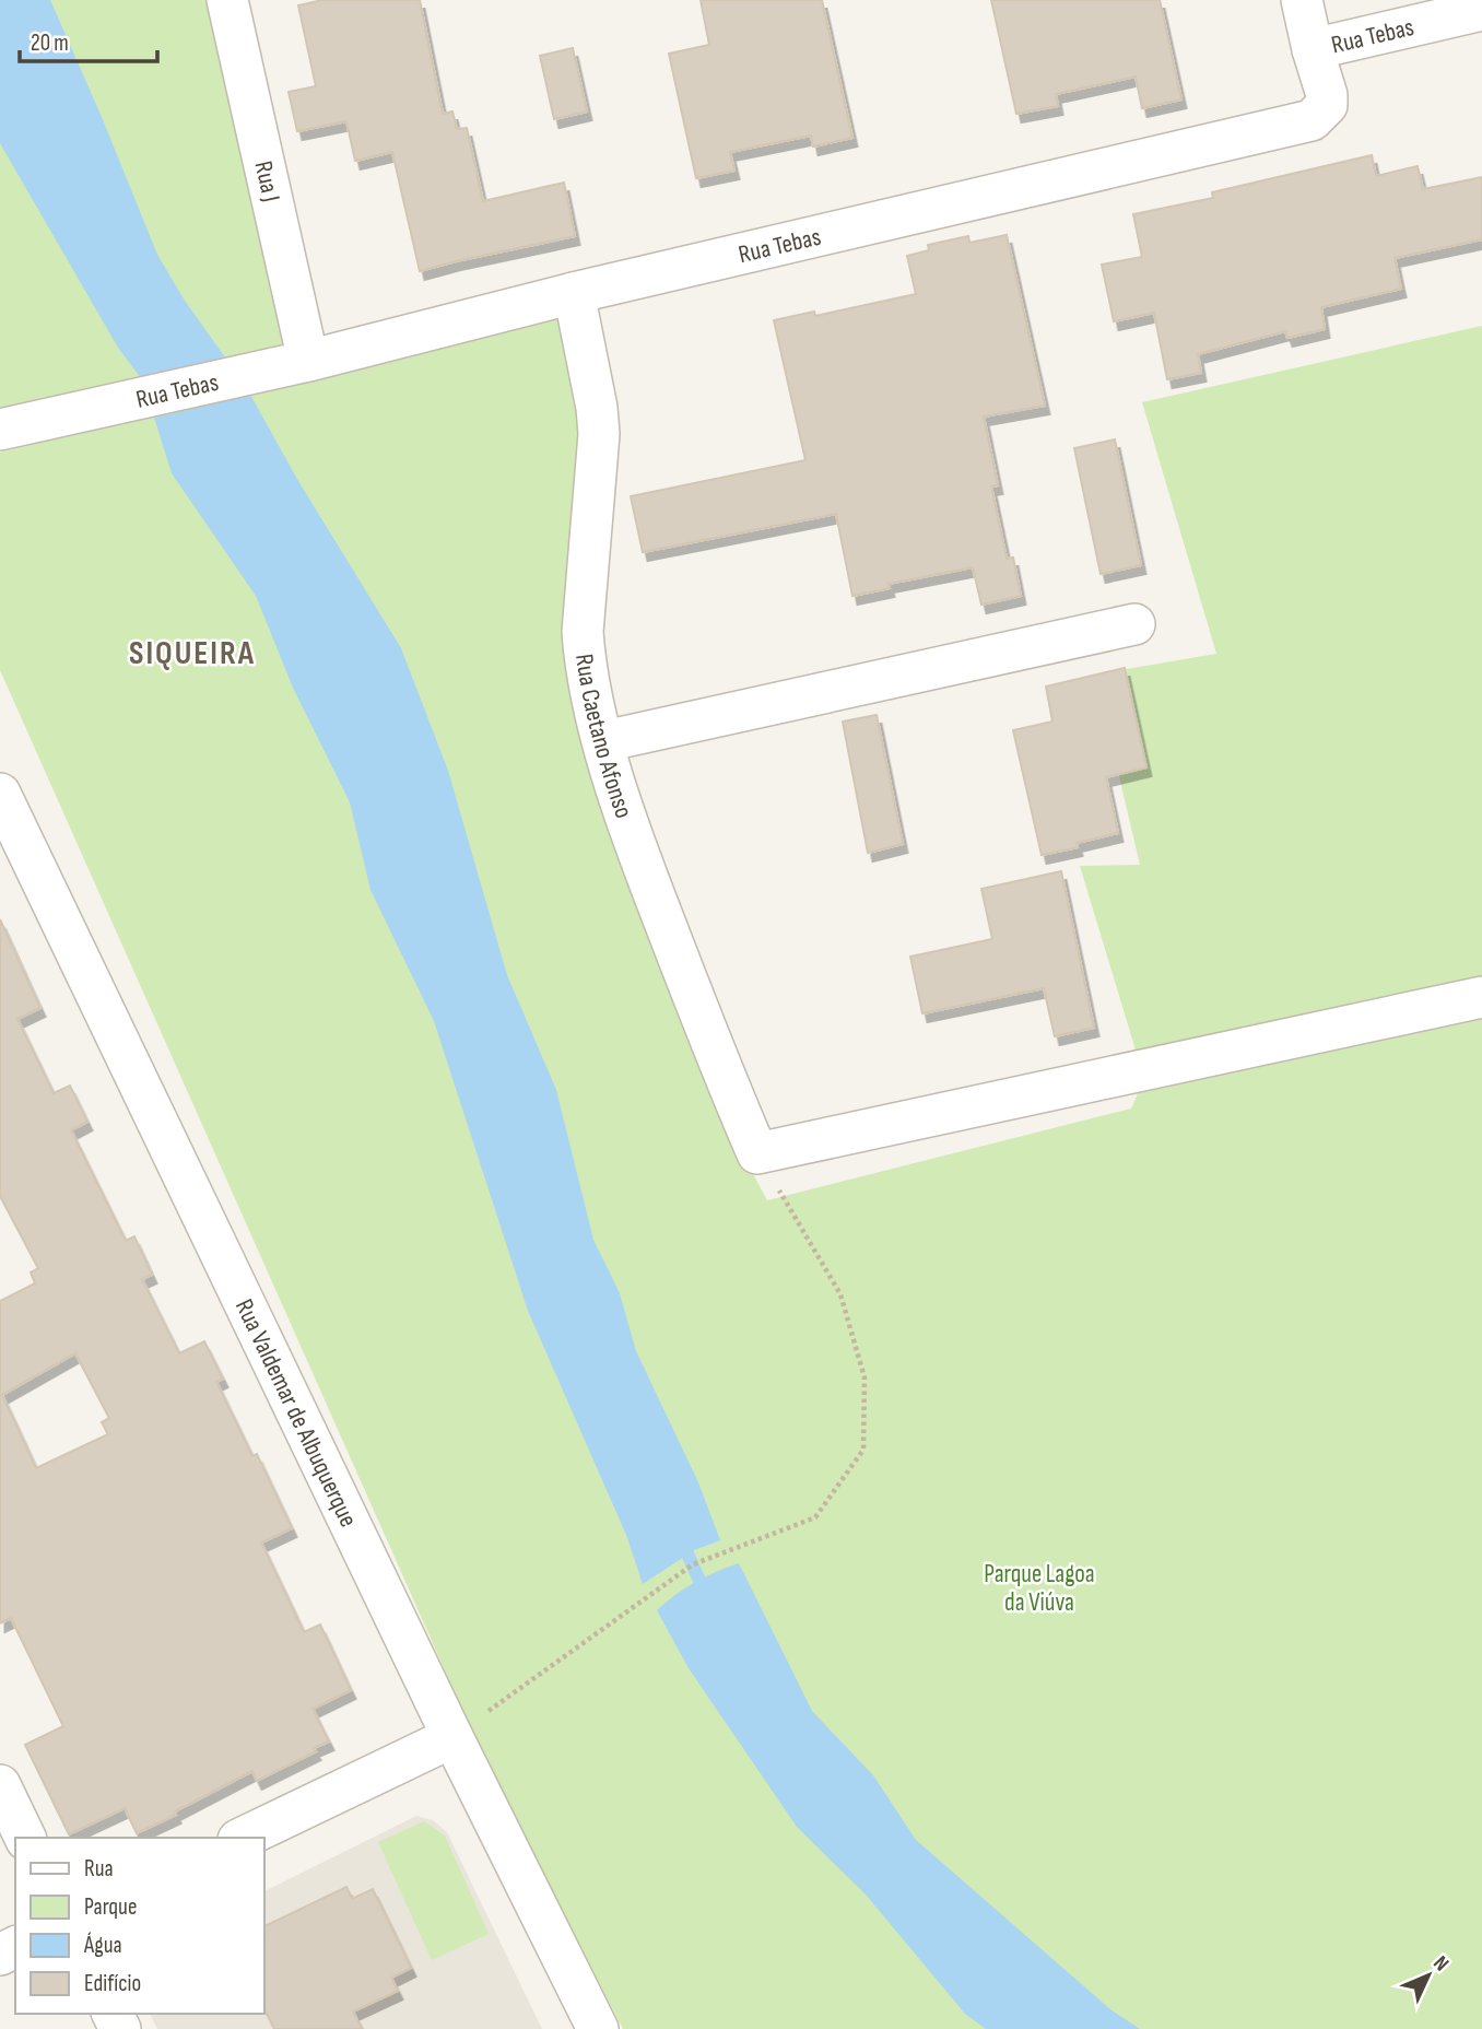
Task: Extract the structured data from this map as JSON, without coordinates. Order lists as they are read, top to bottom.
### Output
{
  "streets": {
    "street": [
      "Rua Tebas",
      "Rua J",
      "Rua Caetano Afonso",
      "Rua Valdemar de Albuquerque"
    ]
  },
  "crossings": [
    ["Rua Tebas", "Rua J"],
    ["Rua Tebas", "Rua Caetano Afonso"]
  ],
  "districts": ["SIQUEIRA"],
  "parks": ["Parque Lagoa da Viúva"],
  "legend": [
    "Rua",
    "Parque",
    "Água",
    "Edifício"
  ],
  "scale_bar": "20 m",
  "north": "top right"
}
